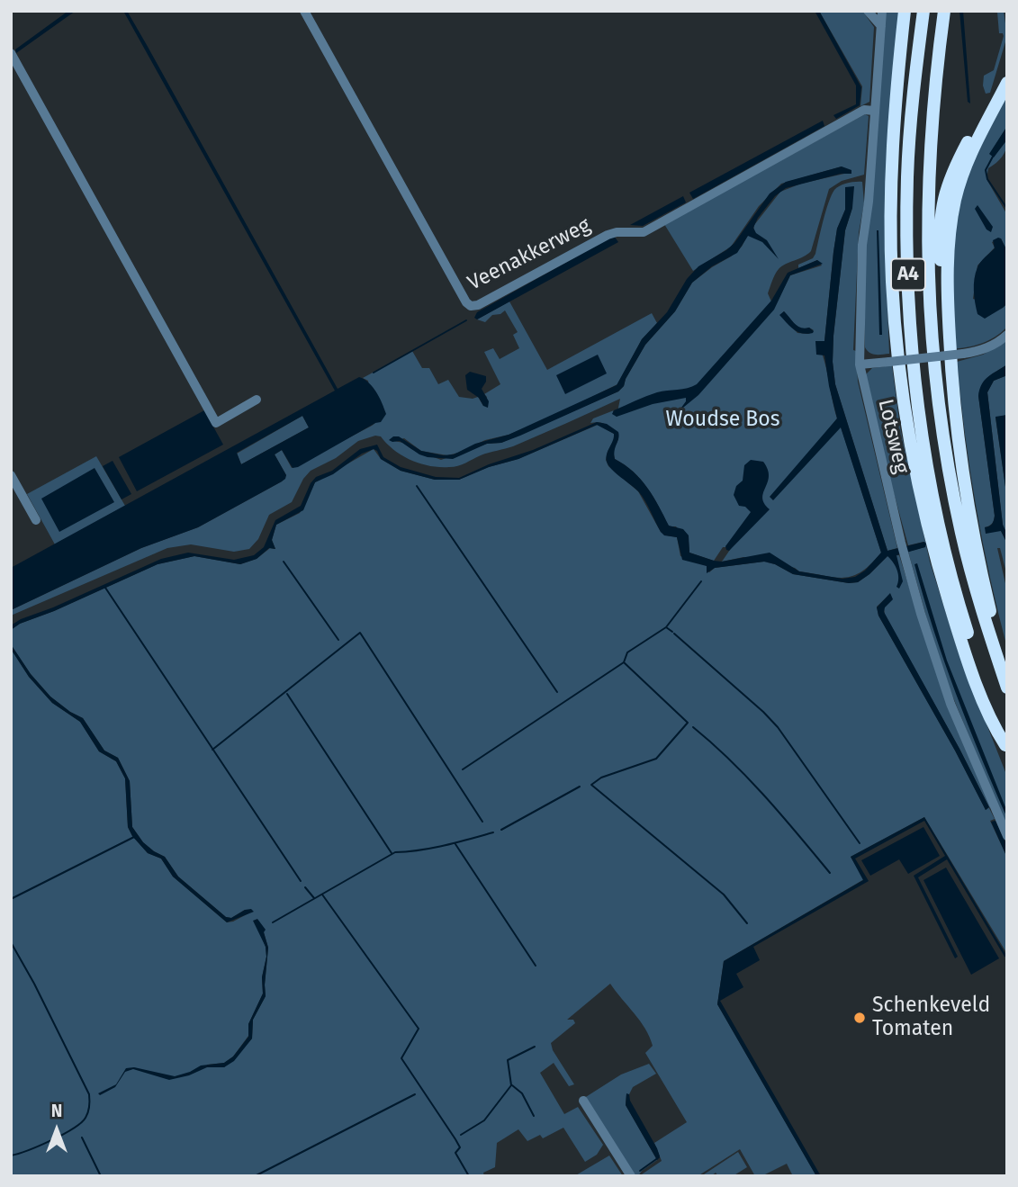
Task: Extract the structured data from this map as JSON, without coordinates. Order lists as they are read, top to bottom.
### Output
{
  "streets": {
    "highway": ["A4"],
    "street": ["Veenakkerweg", "Lotsweg"]
  },
  "crossings": [
    ["Veenakkerweg", "Lotsweg"]
  ],
  "parks": ["Woudse Bos"],
  "places": ["Schenkeveld Tomaten"],
  "north": "top"
}
